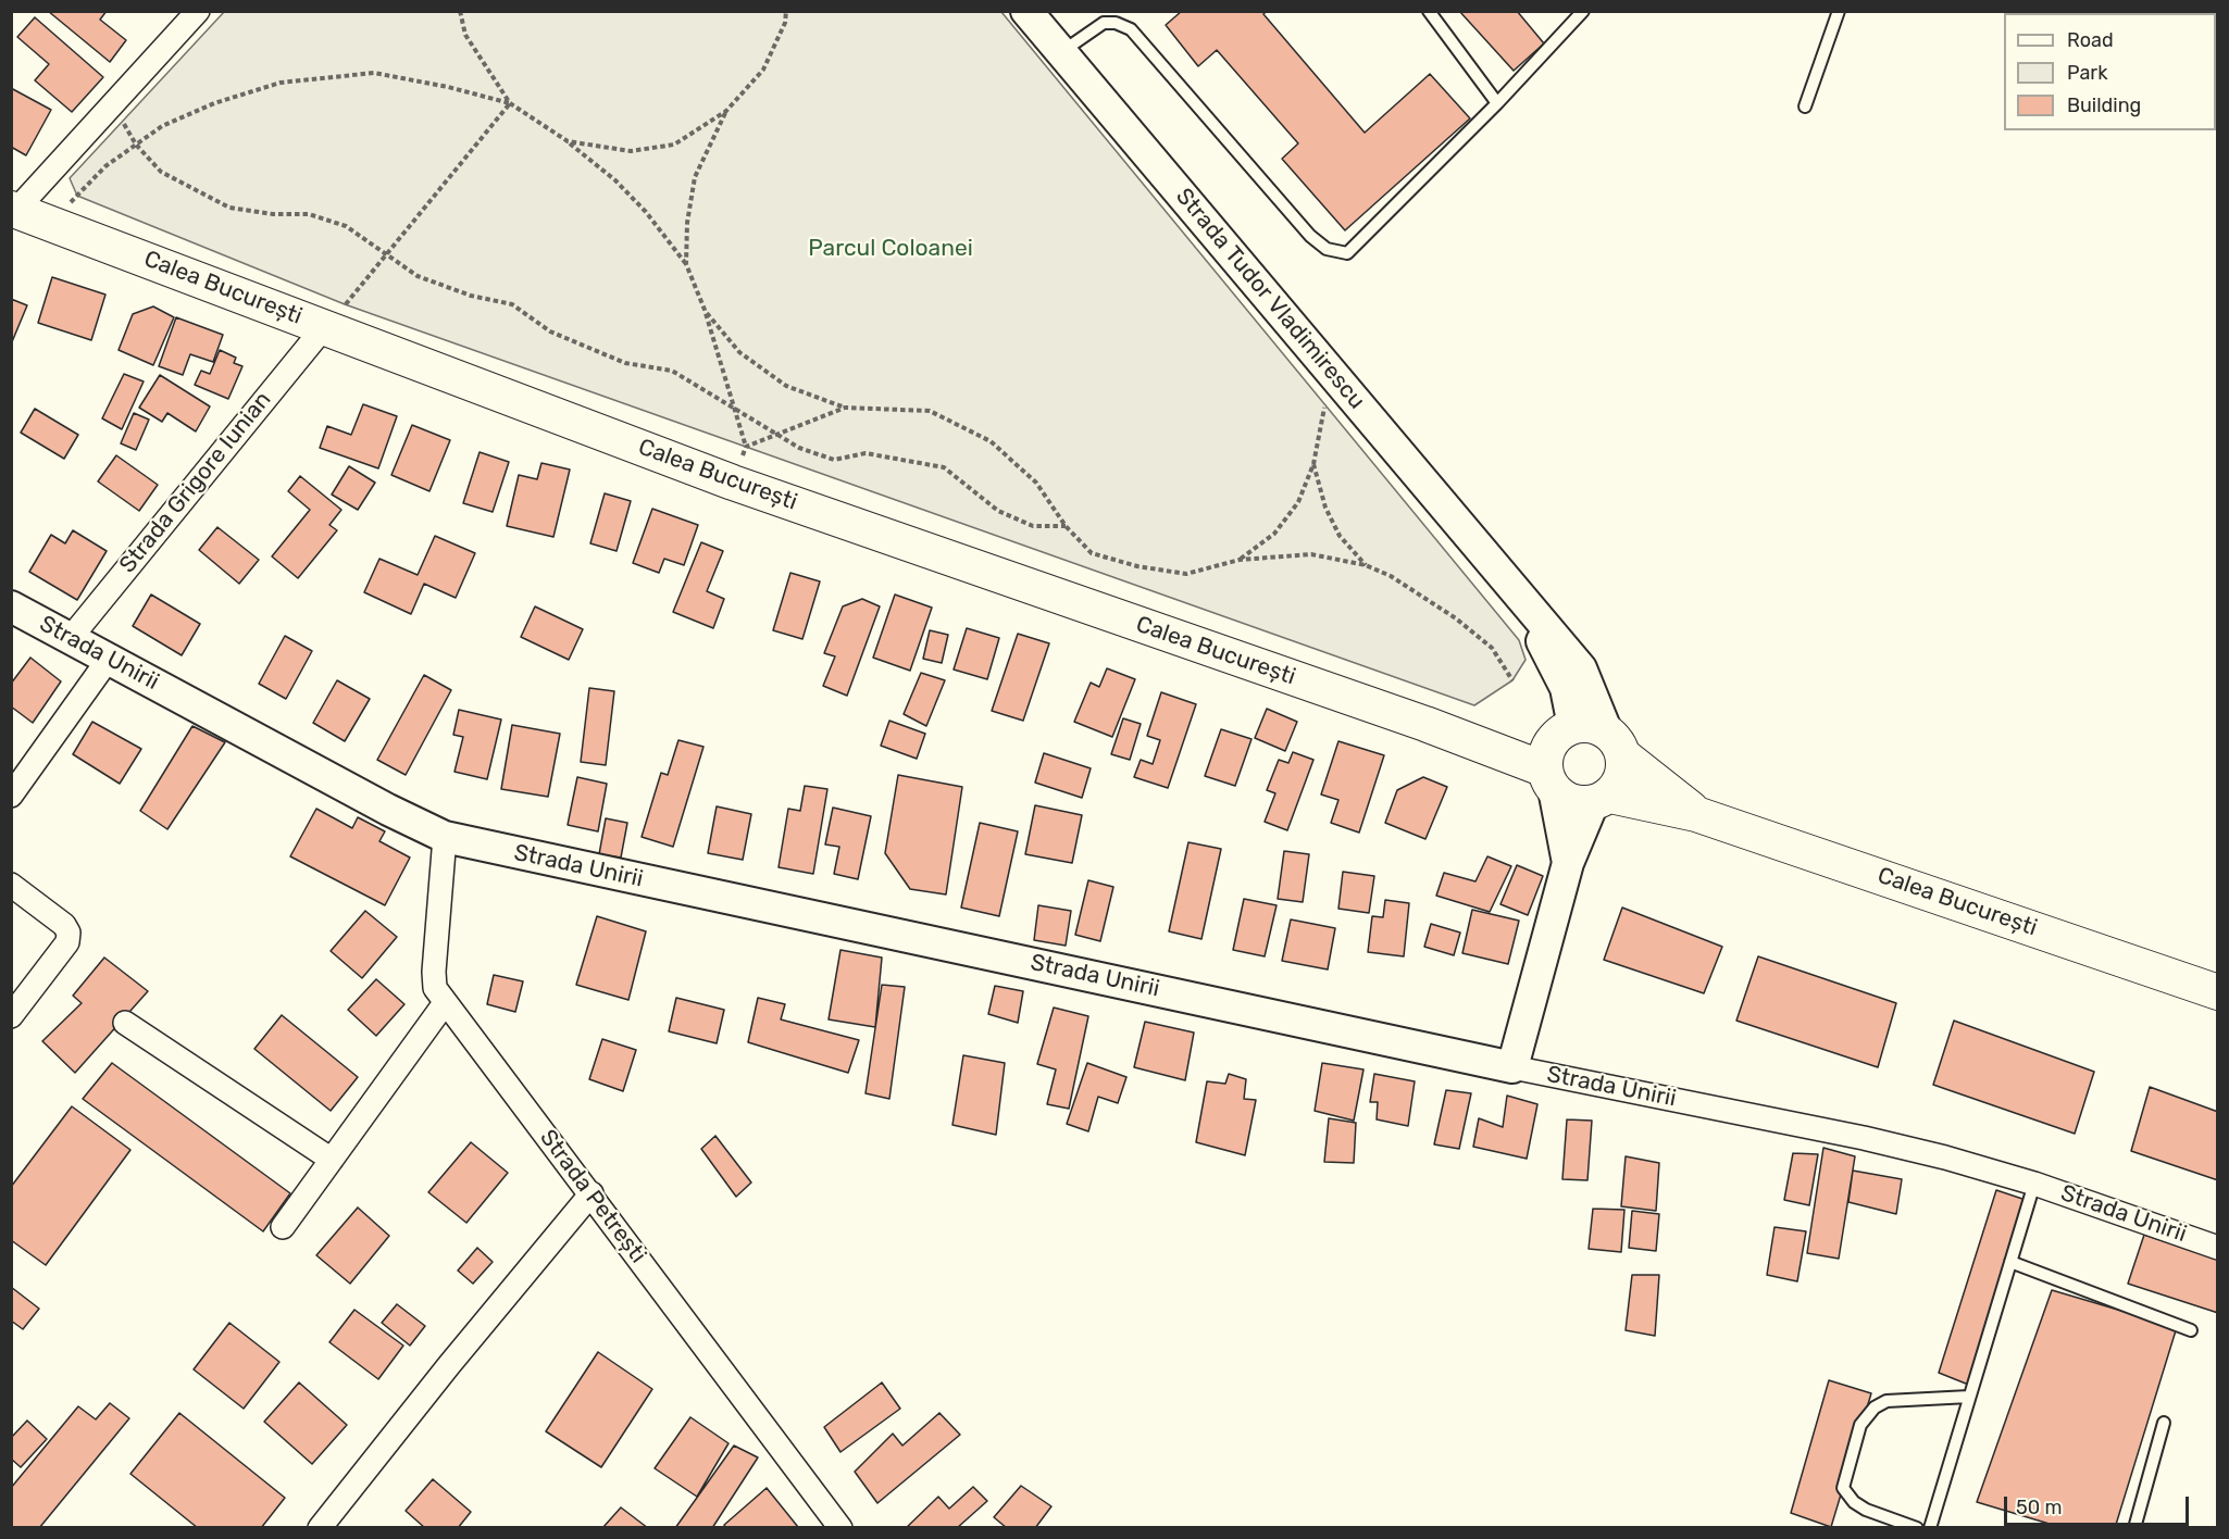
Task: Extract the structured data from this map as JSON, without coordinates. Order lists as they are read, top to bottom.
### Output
{
  "streets": {
    "main road": ["Calea București", "Strada Tudor Vladimirescu", "Strada Unirii"],
    "street": ["Strada Grigore Iunian", "Strada Petrești"]
  },
  "crossings": [
    ["Calea București", "Strada Tudor Vladimirescu"],
    ["Calea București", "Strada Grigore Iunian"],
    ["Strada Grigore Iunian", "Strada Unirii"],
    ["Strada Unirii", "Strada Petrești"]
  ],
  "parks": ["Parcul Coloanei"],
  "legend": ["Road", "Park", "Building"],
  "scale_bar": "50 m"
}
